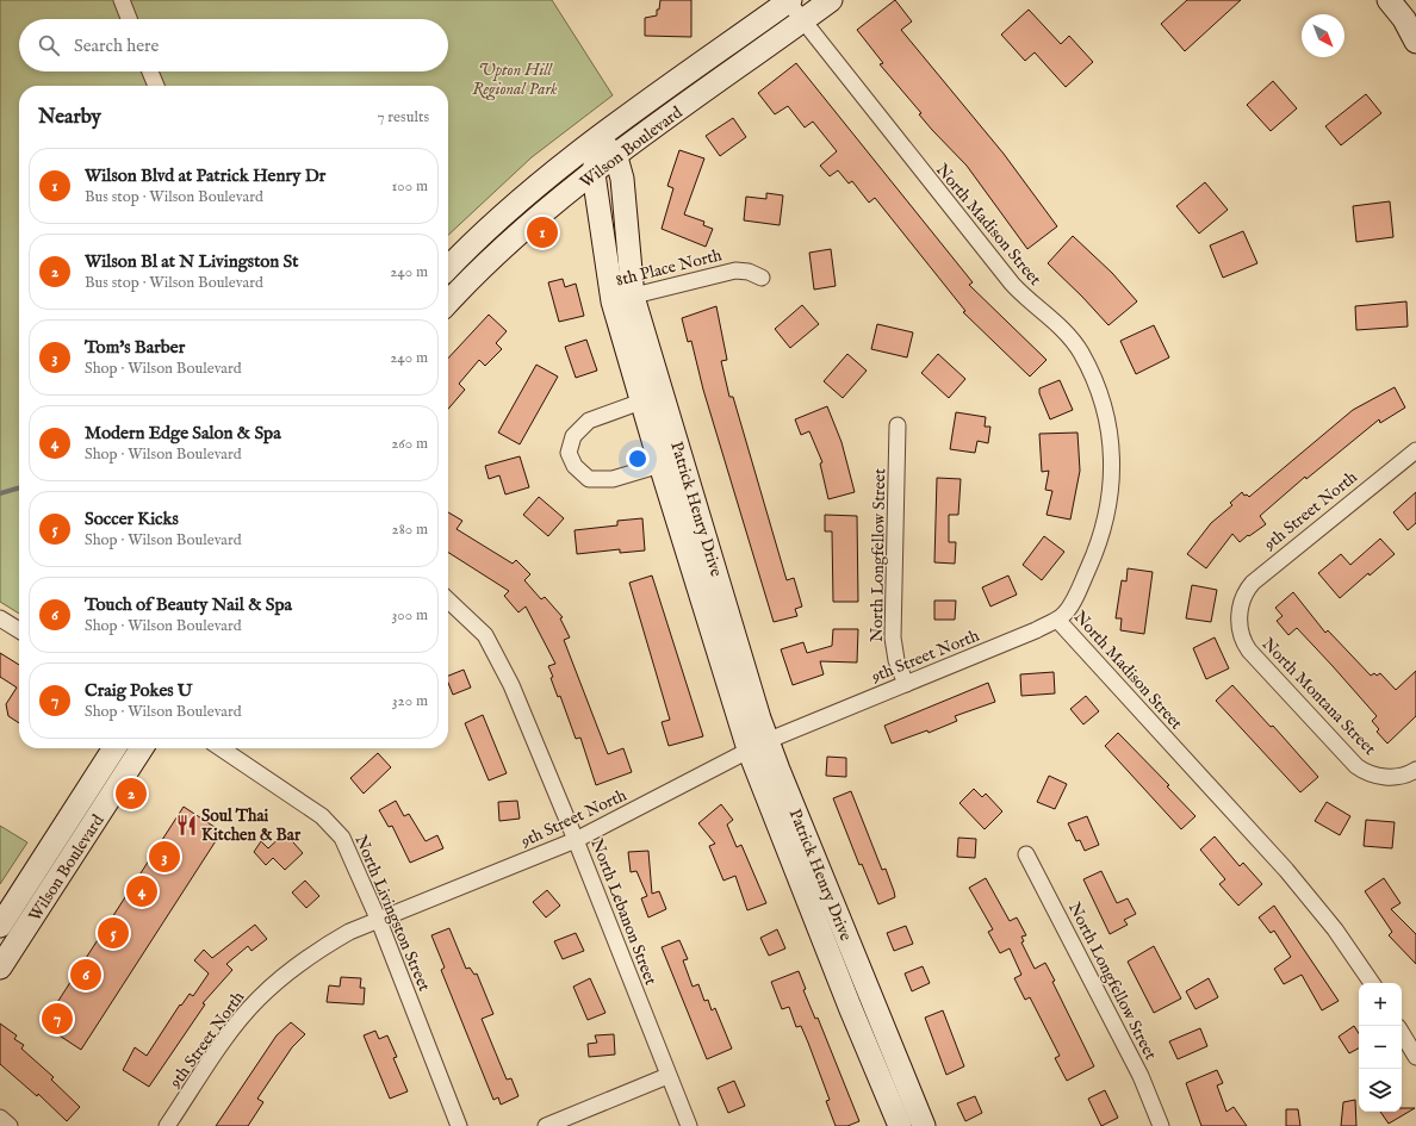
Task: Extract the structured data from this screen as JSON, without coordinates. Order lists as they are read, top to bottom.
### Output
{
  "streets": {
    "street": [
      "Wilson Boulevard",
      "North Madison Street",
      "8th Place North",
      "Patrick Henry Drive",
      "9th Street North",
      "North Longfellow Street",
      "North Montana Street",
      "North Lebanon Street",
      "North Livingston Street"
    ]
  },
  "crossings": [
    ["Wilson Boulevard", "North Madison Street"],
    ["Wilson Boulevard", "Patrick Henry Drive"],
    ["North Madison Street", "9th Street North"],
    ["8th Place North", "Patrick Henry Drive"],
    ["Patrick Henry Drive", "9th Street North"],
    ["9th Street North", "North Longfellow Street"],
    ["9th Street North", "North Montana Street"],
    ["9th Street North", "North Lebanon Street"],
    ["9th Street North", "North Livingston Street"]
  ],
  "parks": ["Upton Hill Regional Park"],
  "places": {
    "restaurant": ["Soul Thai Kitchen & Bar"]
  },
  "north": "bottom right",
  "page": {
    "search": "Search here",
    "heading": ["Nearby", "7 results"],
    "list": [
      {
        "mark": "1",
        "name": "Wilson Blvd at Patrick Henry Dr",
        "note": "Bus stop · Wilson Boulevard",
        "value": "100 m"
      },
      {
        "mark": "2",
        "name": "Wilson Bl at N Livingston St",
        "note": "Bus stop · Wilson Boulevard",
        "value": "240 m"
      },
      {
        "mark": "3",
        "name": "Tom's Barber",
        "note": "Shop · Wilson Boulevard",
        "value": "240 m"
      },
      {
        "mark": "4",
        "name": "Modern Edge Salon & Spa",
        "note": "Shop · Wilson Boulevard",
        "value": "260 m"
      },
      {
        "mark": "5",
        "name": "Soccer Kicks",
        "note": "Shop · Wilson Boulevard",
        "value": "280 m"
      },
      {
        "mark": "6",
        "name": "Touch of Beauty Nail & Spa",
        "note": "Shop · Wilson Boulevard",
        "value": "300 m"
      },
      {
        "mark": "7",
        "name": "Craig Pokes U",
        "note": "Shop · Wilson Boulevard",
        "value": "320 m"
      }
    ],
    "pins": [
      "1",
      "2",
      "3",
      "4",
      "5",
      "6",
      "7"
    ],
    "map_buttons": ["+", "−"]
  }
}
